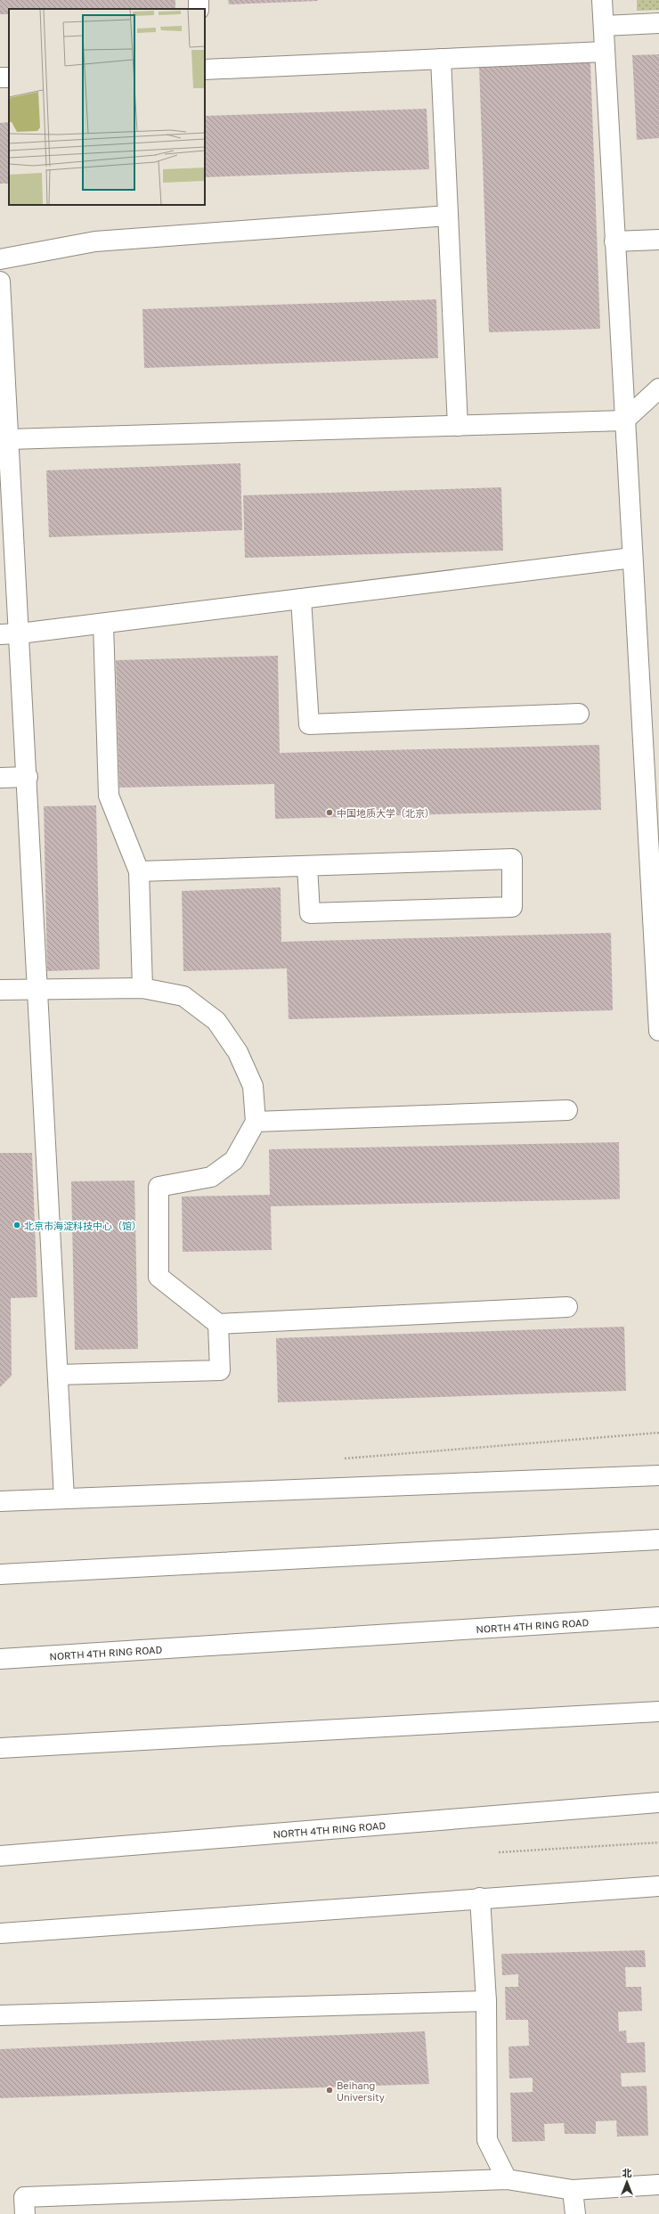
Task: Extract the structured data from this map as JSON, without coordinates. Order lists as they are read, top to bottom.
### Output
{
  "streets": {
    "main road": ["NORTH 4TH RING ROAD"]
  },
  "places": ["中国地质大学（北京）", "北京市海淀科技中心（馆）", "Beihang University"],
  "north": "top"
}
